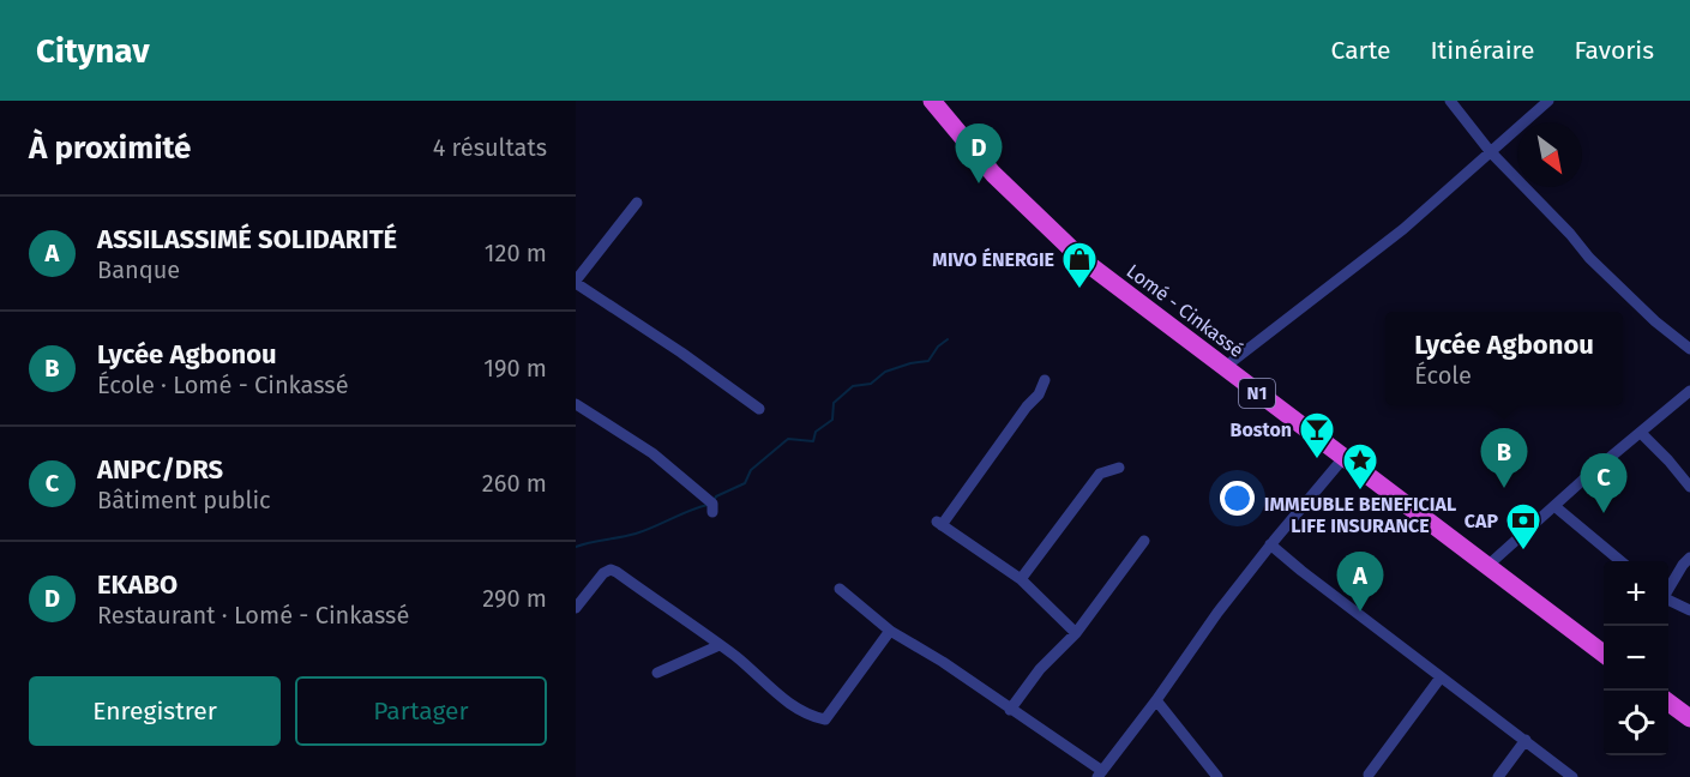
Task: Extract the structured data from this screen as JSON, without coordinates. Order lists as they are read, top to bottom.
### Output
{
  "streets": {
    "highway": ["Lomé - Cinkassé", "N1"]
  },
  "places": {
    "shop": ["MIVO ÉNERGIE"],
    "bar": ["Boston"],
    "place": ["IMMEUBLE BENEFICIAL LIFE INSURANCE"],
    "bank": ["CAP"]
  },
  "north": "bottom right",
  "page": {
    "header": "Citynav",
    "nav": ["Carte", "Itinéraire", "Favoris"],
    "heading": ["À proximité", "4 résultats"],
    "pins": [
      "D",
      "B",
      "C",
      "A"
    ],
    "list": [
      {
        "mark": "A",
        "name": "ASSILASSIMÉ SOLIDARITÉ",
        "note": "Banque",
        "value": "120 m"
      },
      {
        "mark": "B",
        "name": "Lycée Agbonou",
        "note": "École · Lomé - Cinkassé",
        "value": "190 m"
      },
      {
        "mark": "C",
        "name": "ANPC/DRS",
        "note": "Bâtiment public",
        "value": "260 m"
      },
      {
        "mark": "D",
        "name": "EKABO",
        "note": "Restaurant · Lomé - Cinkassé",
        "value": "290 m"
      }
    ],
    "popup": ["Lycée Agbonou", "École"],
    "map_buttons": ["+", "−"],
    "buttons": ["Enregistrer", "Partager"]
  }
}
